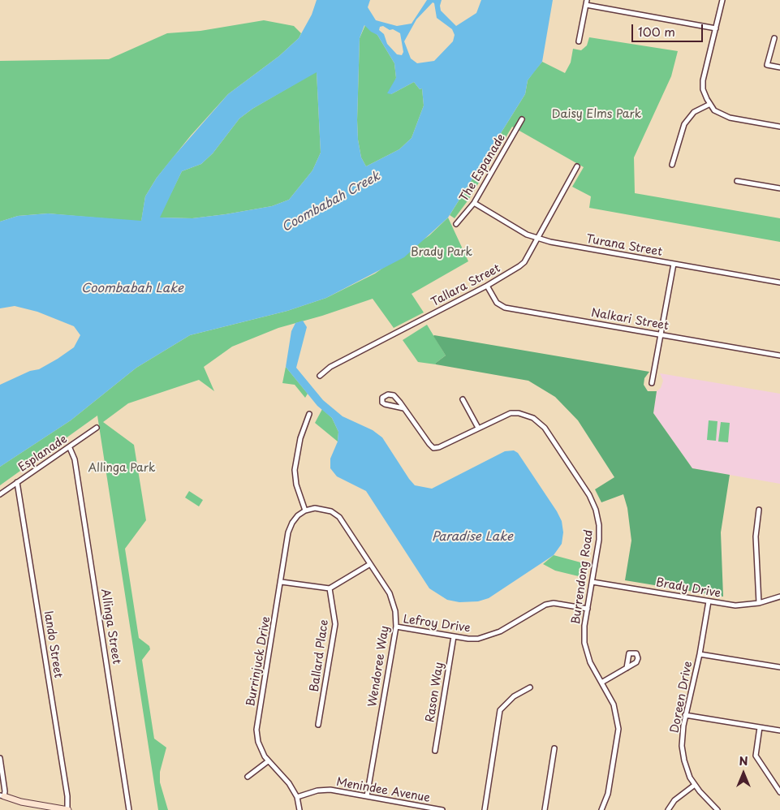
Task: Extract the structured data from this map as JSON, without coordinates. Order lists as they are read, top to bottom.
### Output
{
  "streets": {
    "street": [
      "The Espanade",
      "Turana Street",
      "Tallara Street",
      "Nalkari Street",
      "Esplanade",
      "Burrendong Road",
      "Brady Drive",
      "Lefroy Drive",
      "Allinga Street",
      "Iando Street",
      "Ballard Place",
      "Burrinjuck Drive",
      "Wendoree Way",
      "Rason Way",
      "Doreen Drive",
      "Menindee Avenue"
    ]
  },
  "crossings": [
    ["The Espanade", "Turana Street"],
    ["Turana Street", "Tallara Street"],
    ["Tallara Street", "Nalkari Street"],
    ["Esplanade", "Allinga Street"],
    ["Esplanade", "Iando Street"],
    ["Burrendong Road", "Brady Drive"],
    ["Burrendong Road", "Lefroy Drive"],
    ["Brady Drive", "Doreen Drive"],
    ["Lefroy Drive", "Wendoree Way"],
    ["Lefroy Drive", "Rason Way"],
    ["Burrinjuck Drive", "Wendoree Way"],
    ["Burrinjuck Drive", "Menindee Avenue"],
    ["Wendoree Way", "Menindee Avenue"]
  ],
  "water": ["Coombabah Creek", "Coombabah Lake", "Paradise Lake"],
  "parks": ["Daisy Elms Park", "Brady Park", "Allinga Park"],
  "scale_bar": "100 m",
  "north": "top"
}
